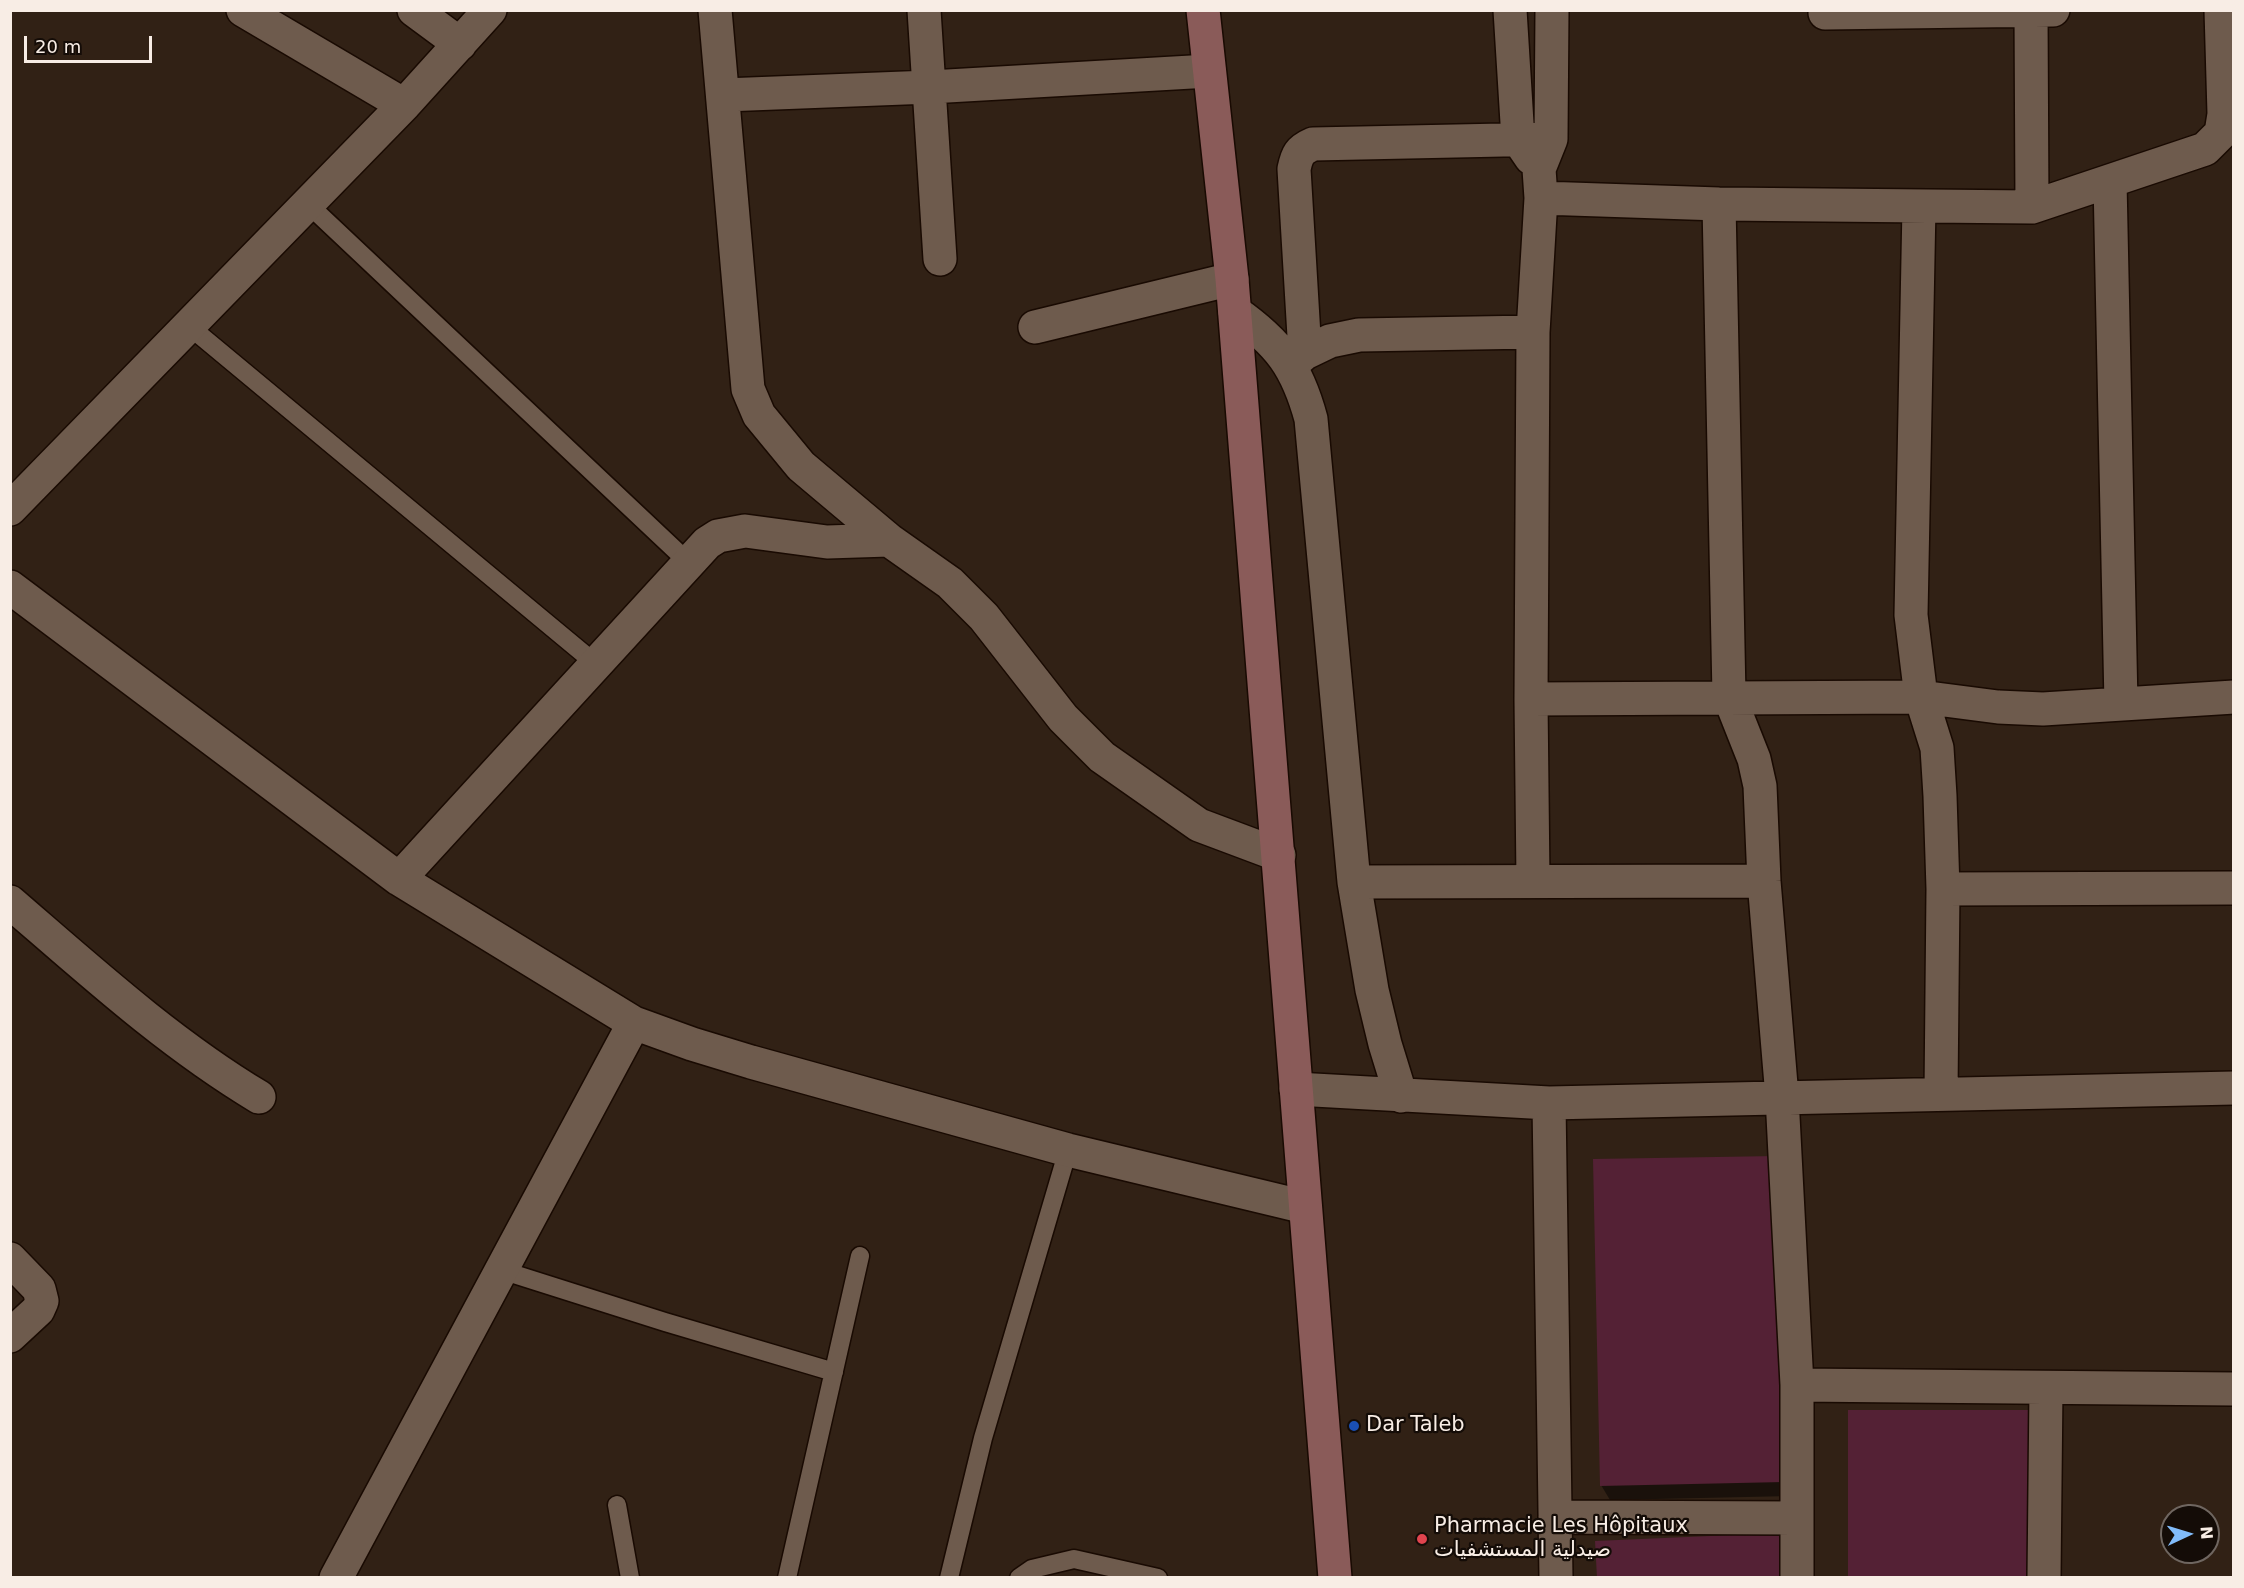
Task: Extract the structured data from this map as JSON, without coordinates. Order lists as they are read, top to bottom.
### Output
{
  "places": ["Dar Taleb", "Pharmacie Les Hôpitaux صيدلية المستشفيات"],
  "scale_bar": "20 m",
  "north": "right"
}
